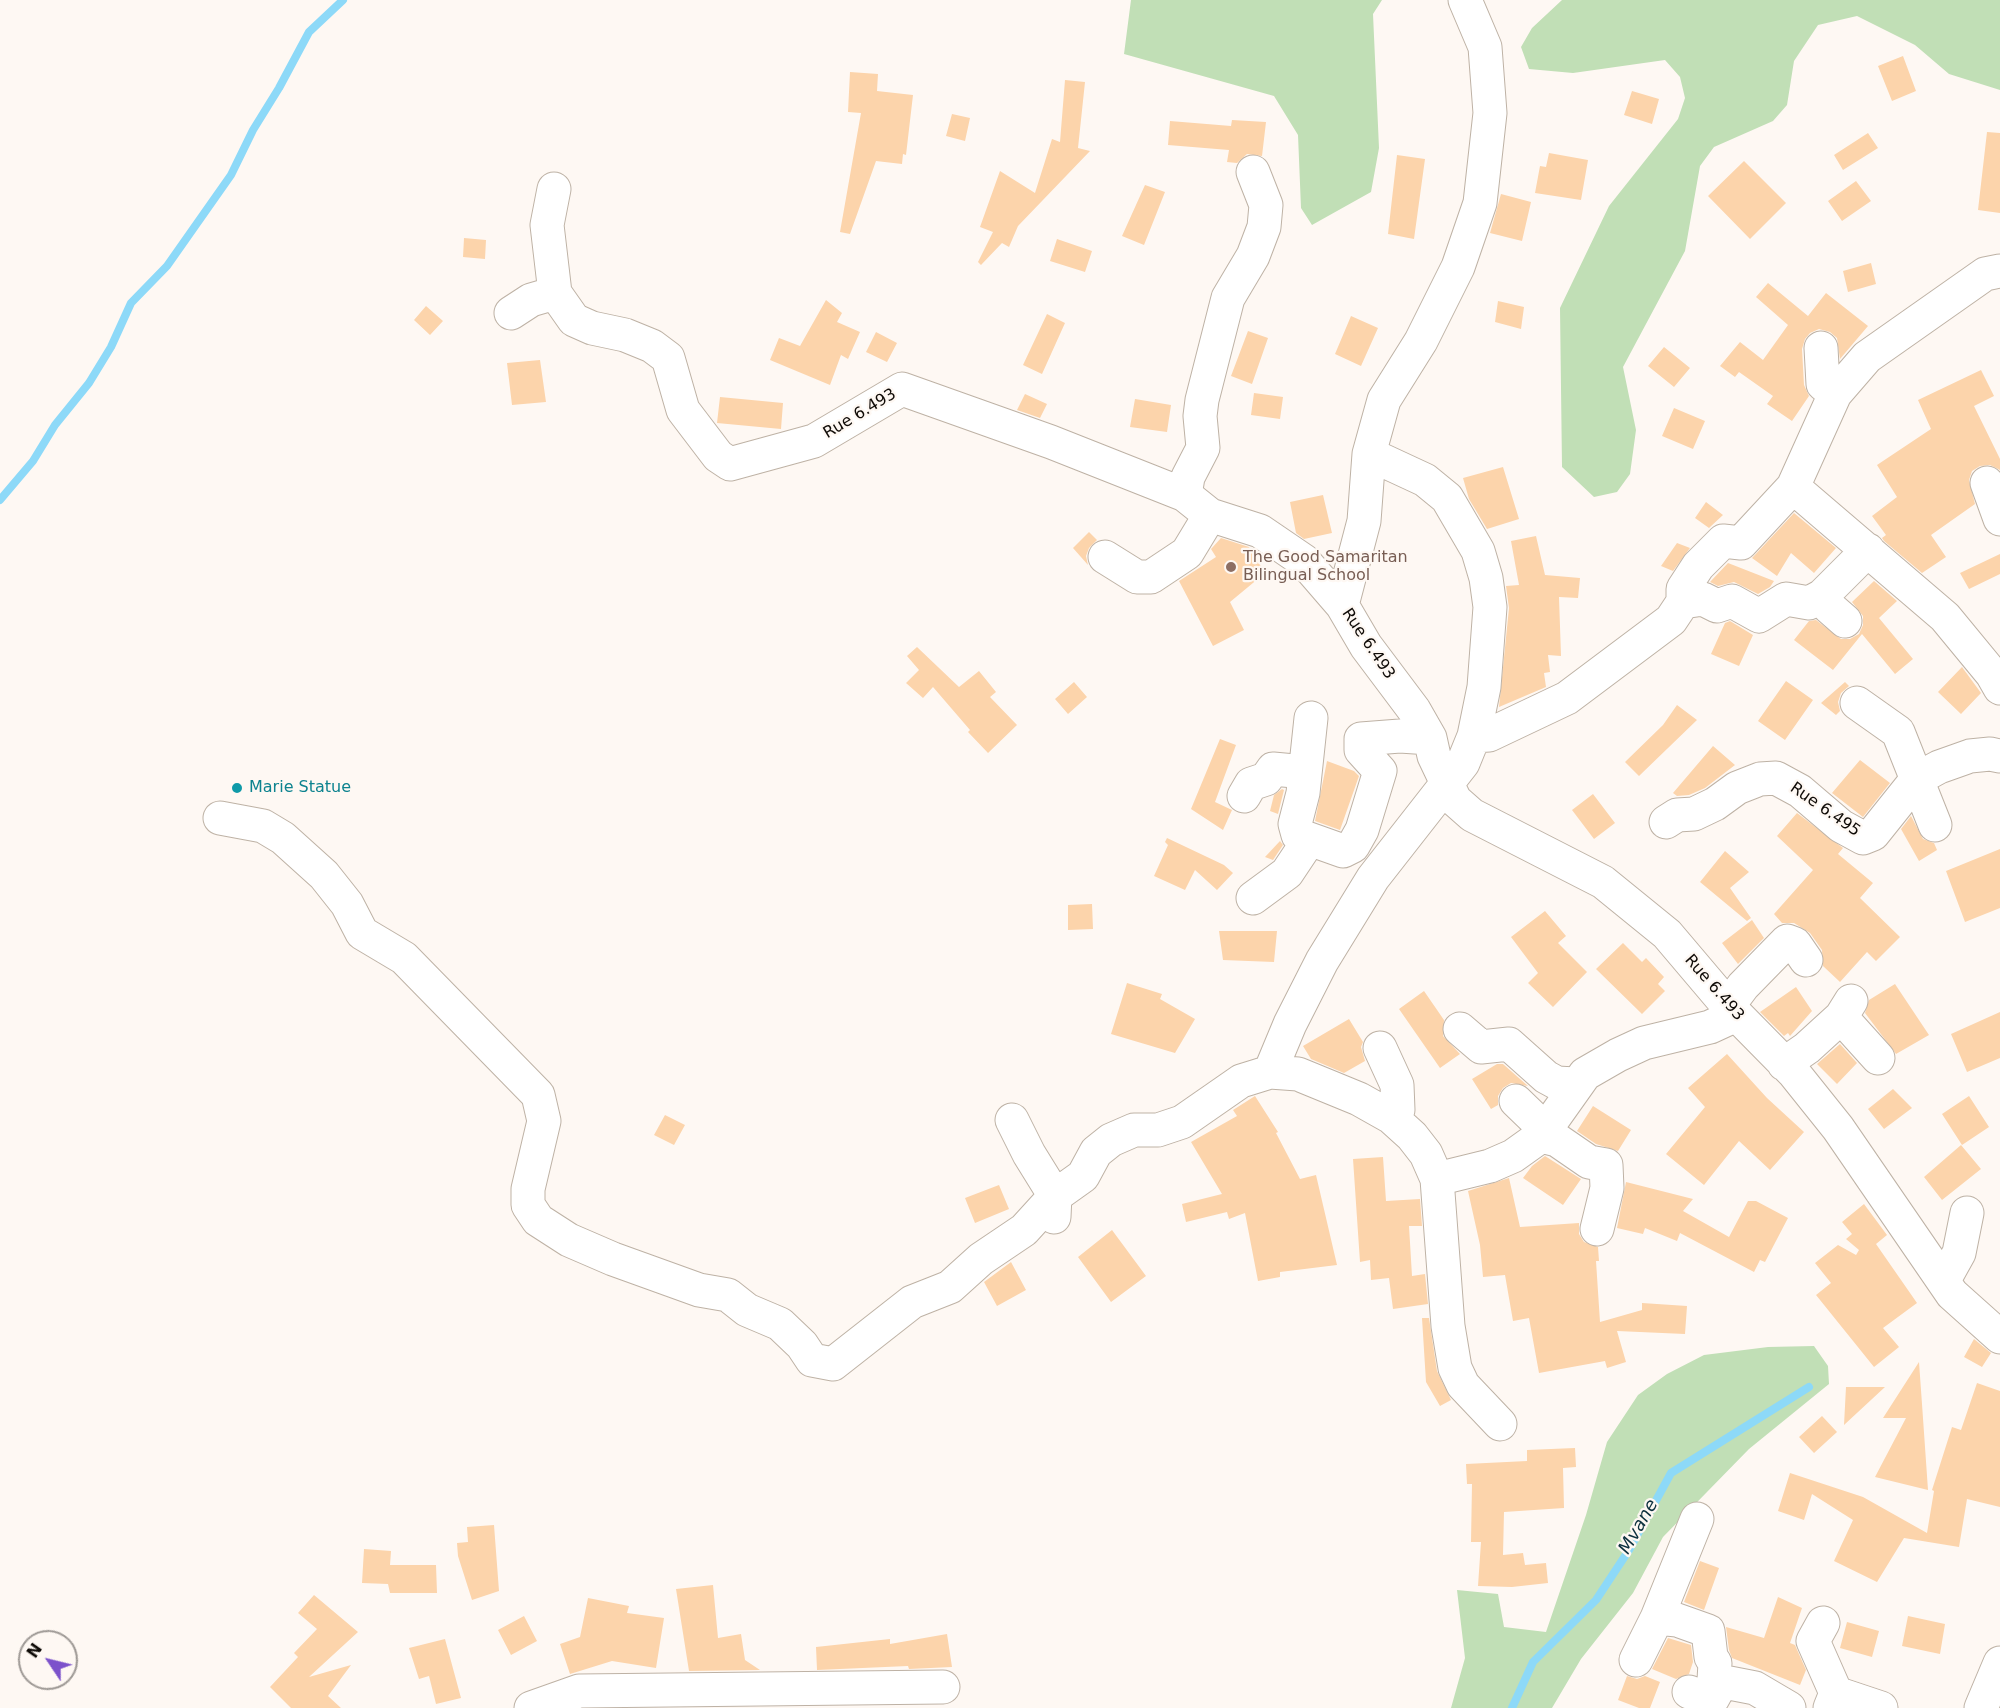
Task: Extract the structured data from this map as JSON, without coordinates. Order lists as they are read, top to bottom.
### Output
{
  "streets": {
    "street": ["Rue 6.493", "Rue 6.495"]
  },
  "water": ["Mvane"],
  "places": ["The Good Samaritan Bilingual School", "Marie Statue"],
  "north": "top left"
}
